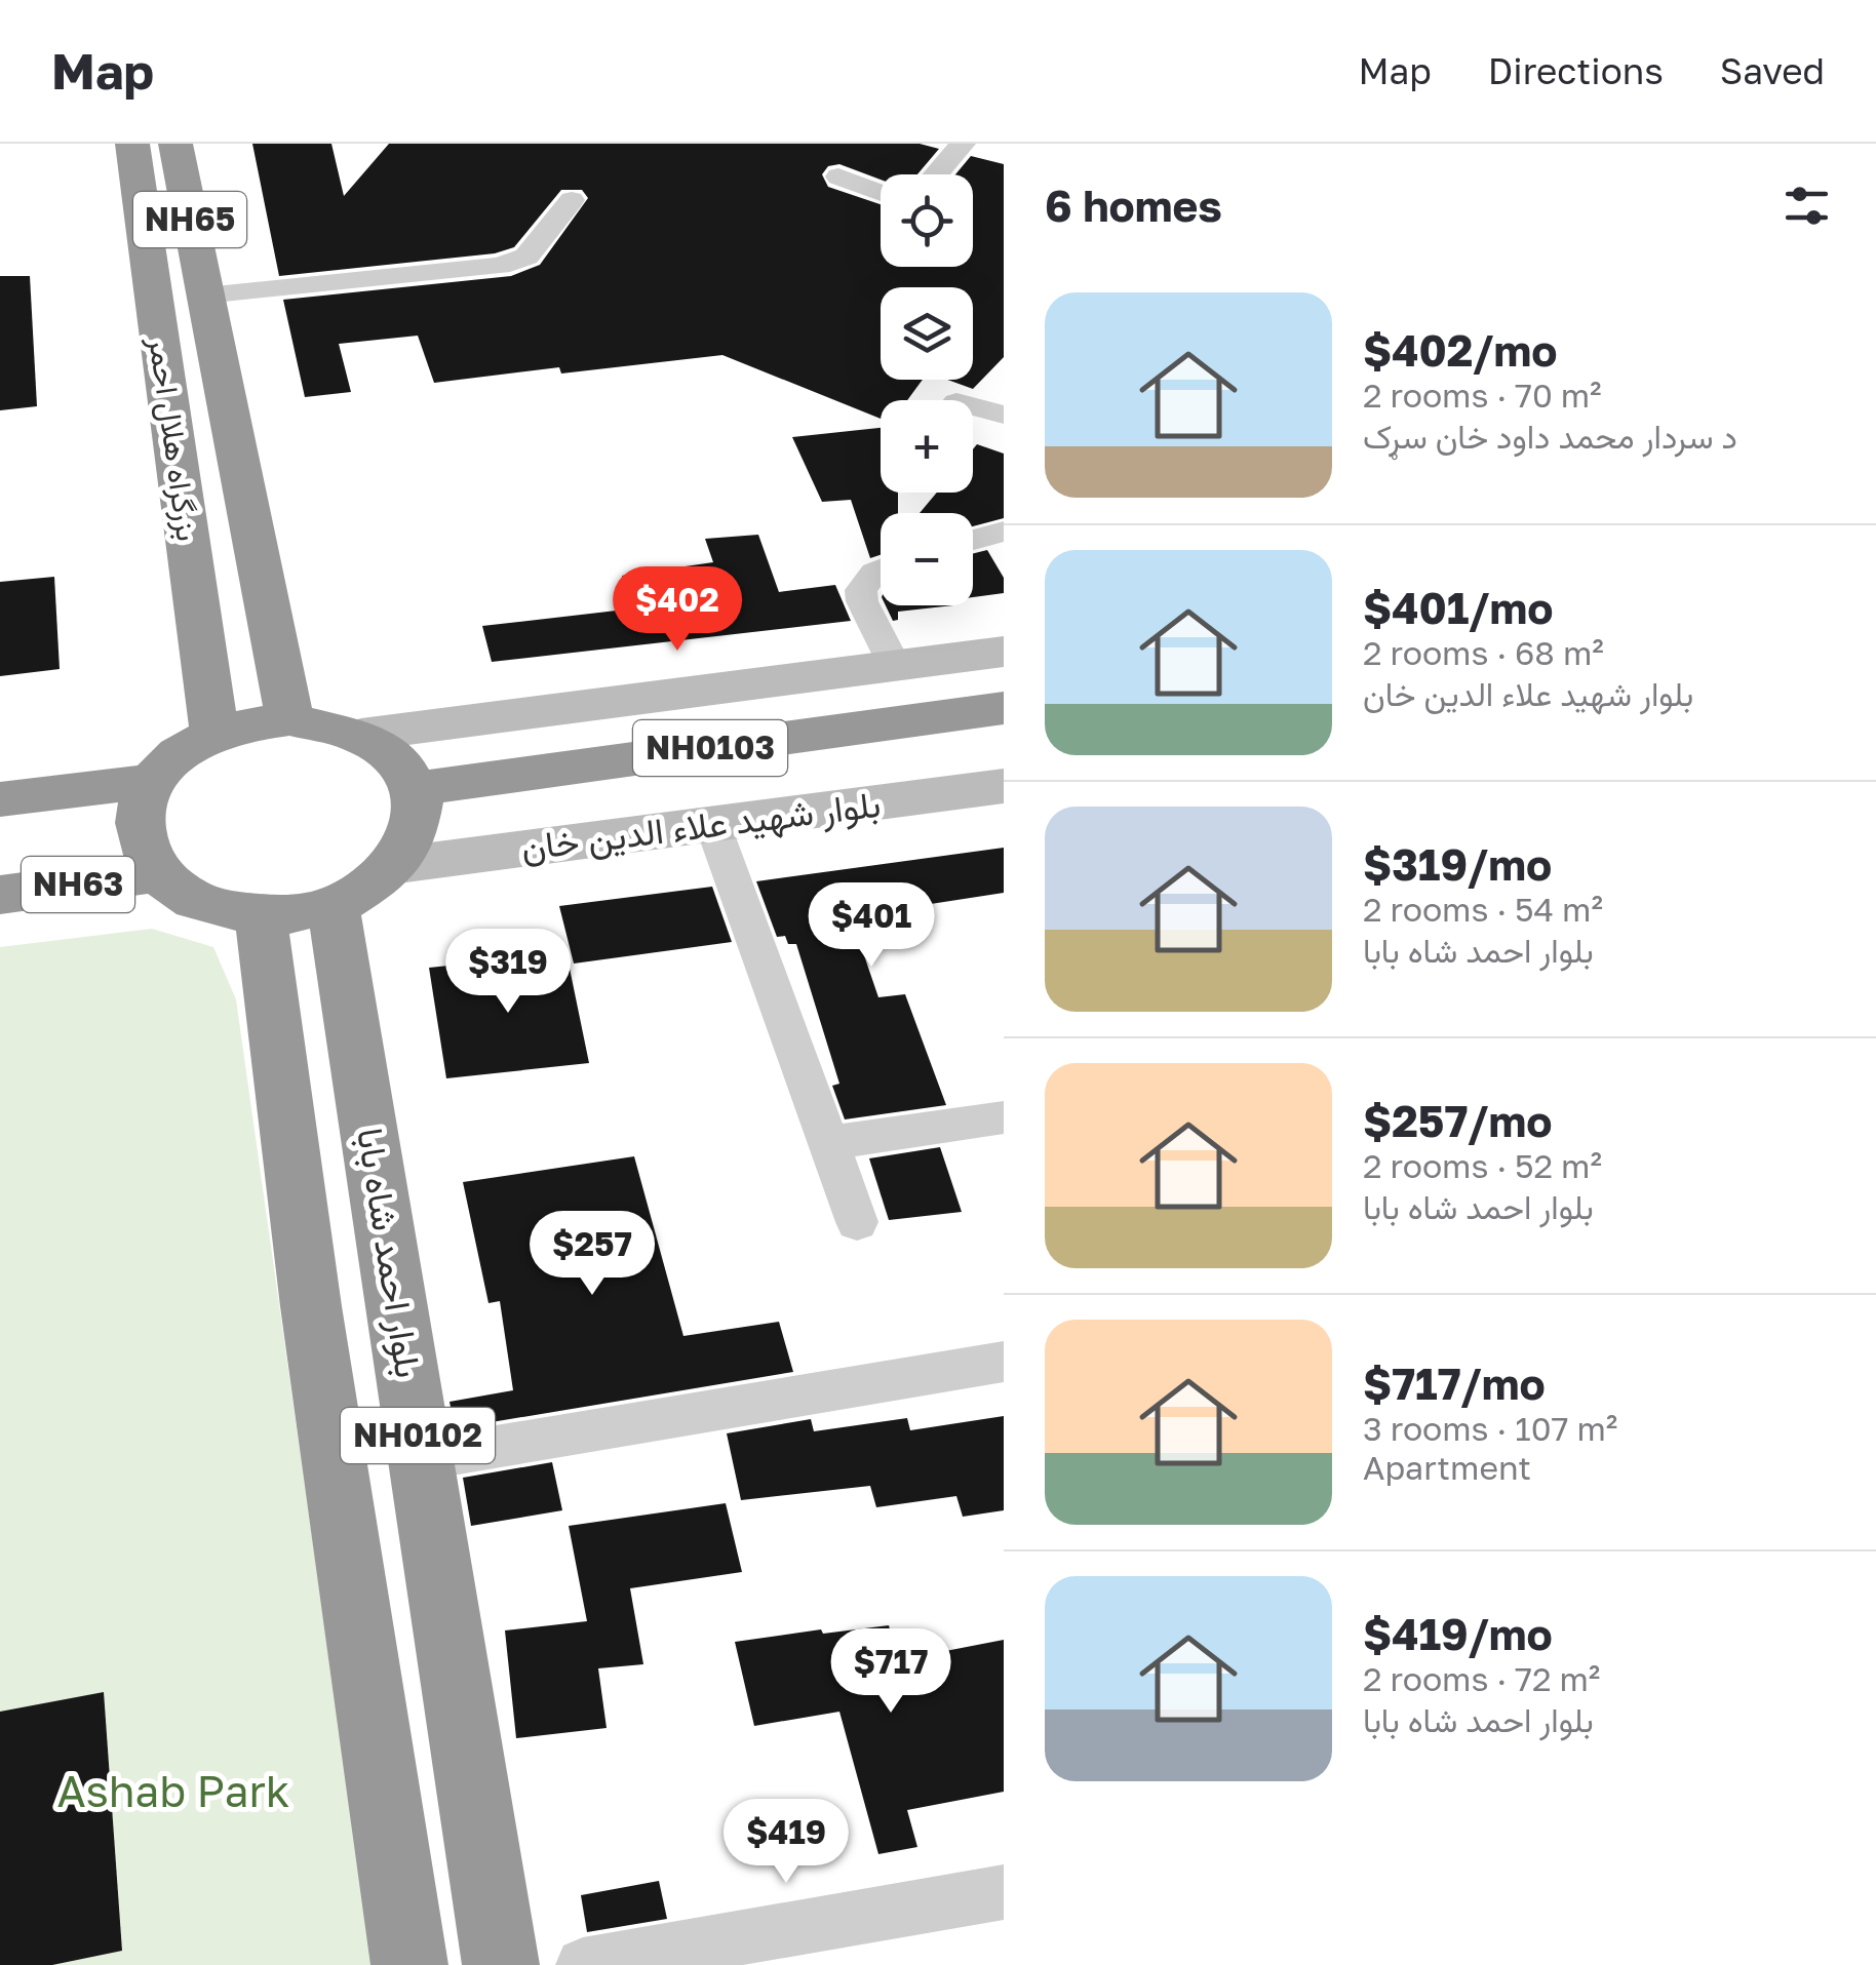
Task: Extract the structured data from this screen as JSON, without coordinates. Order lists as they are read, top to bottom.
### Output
{
  "streets": {
    "highway": [
      "NH65",
      "بزرگراه هلال احمر",
      "NH0103",
      "NH63",
      "بلوار احمد شاه بابا",
      "NH0102"
    ],
    "street": ["بلوار شهید علاء الدین خان"]
  },
  "crossings": [
    ["بزرگراه هلال احمر", "NH0103"],
    ["بزرگراه هلال احمر", "بلوار شهید علاء الدین خان"],
    ["بزرگراه هلال احمر", "NH63"],
    ["بزرگراه هلال احمر", "بلوار احمد شاه بابا"],
    ["بزرگراه هلال احمر", "NH0102"],
    ["NH0103", "بلوار شهید علاء الدین خان"],
    ["NH0103", "NH63"],
    ["NH0103", "بلوار احمد شاه بابا"],
    ["NH0103", "NH0102"],
    ["بلوار شهید علاء الدین خان", "NH63"],
    ["بلوار شهید علاء الدین خان", "بلوار احمد شاه بابا"],
    ["بلوار شهید علاء الدین خان", "NH0102"],
    ["NH63", "بلوار احمد شاه بابا"],
    ["NH63", "NH0102"],
    ["بلوار احمد شاه بابا", "NH0102"]
  ],
  "parks": ["Ashab Park"],
  "page": {
    "header": "Map",
    "nav": ["Map", "Directions", "Saved"],
    "heading": "6 homes",
    "map_buttons": ["+", "−"],
    "list": [
      {
        "name": "$402/mo",
        "note": "2 rooms · 70 m² · د سردار محمد داود خان سړک"
      },
      {
        "name": "$401/mo",
        "note": "2 rooms · 68 m² · بلوار شهید علاء الدین خان"
      },
      {
        "name": "$319/mo",
        "note": "2 rooms · 54 m² · بلوار احمد شاه بابا"
      },
      {
        "name": "$257/mo",
        "note": "2 rooms · 52 m² · بلوار احمد شاه بابا"
      },
      {
        "name": "$717/mo",
        "note": "3 rooms · 107 m² · Apartment"
      },
      {
        "name": "$419/mo",
        "note": "2 rooms · 72 m² · بلوار احمد شاه بابا"
      }
    ],
    "price": [
      "$402",
      "$401",
      "$319",
      "$257",
      "$717",
      "$419"
    ]
  }
}
